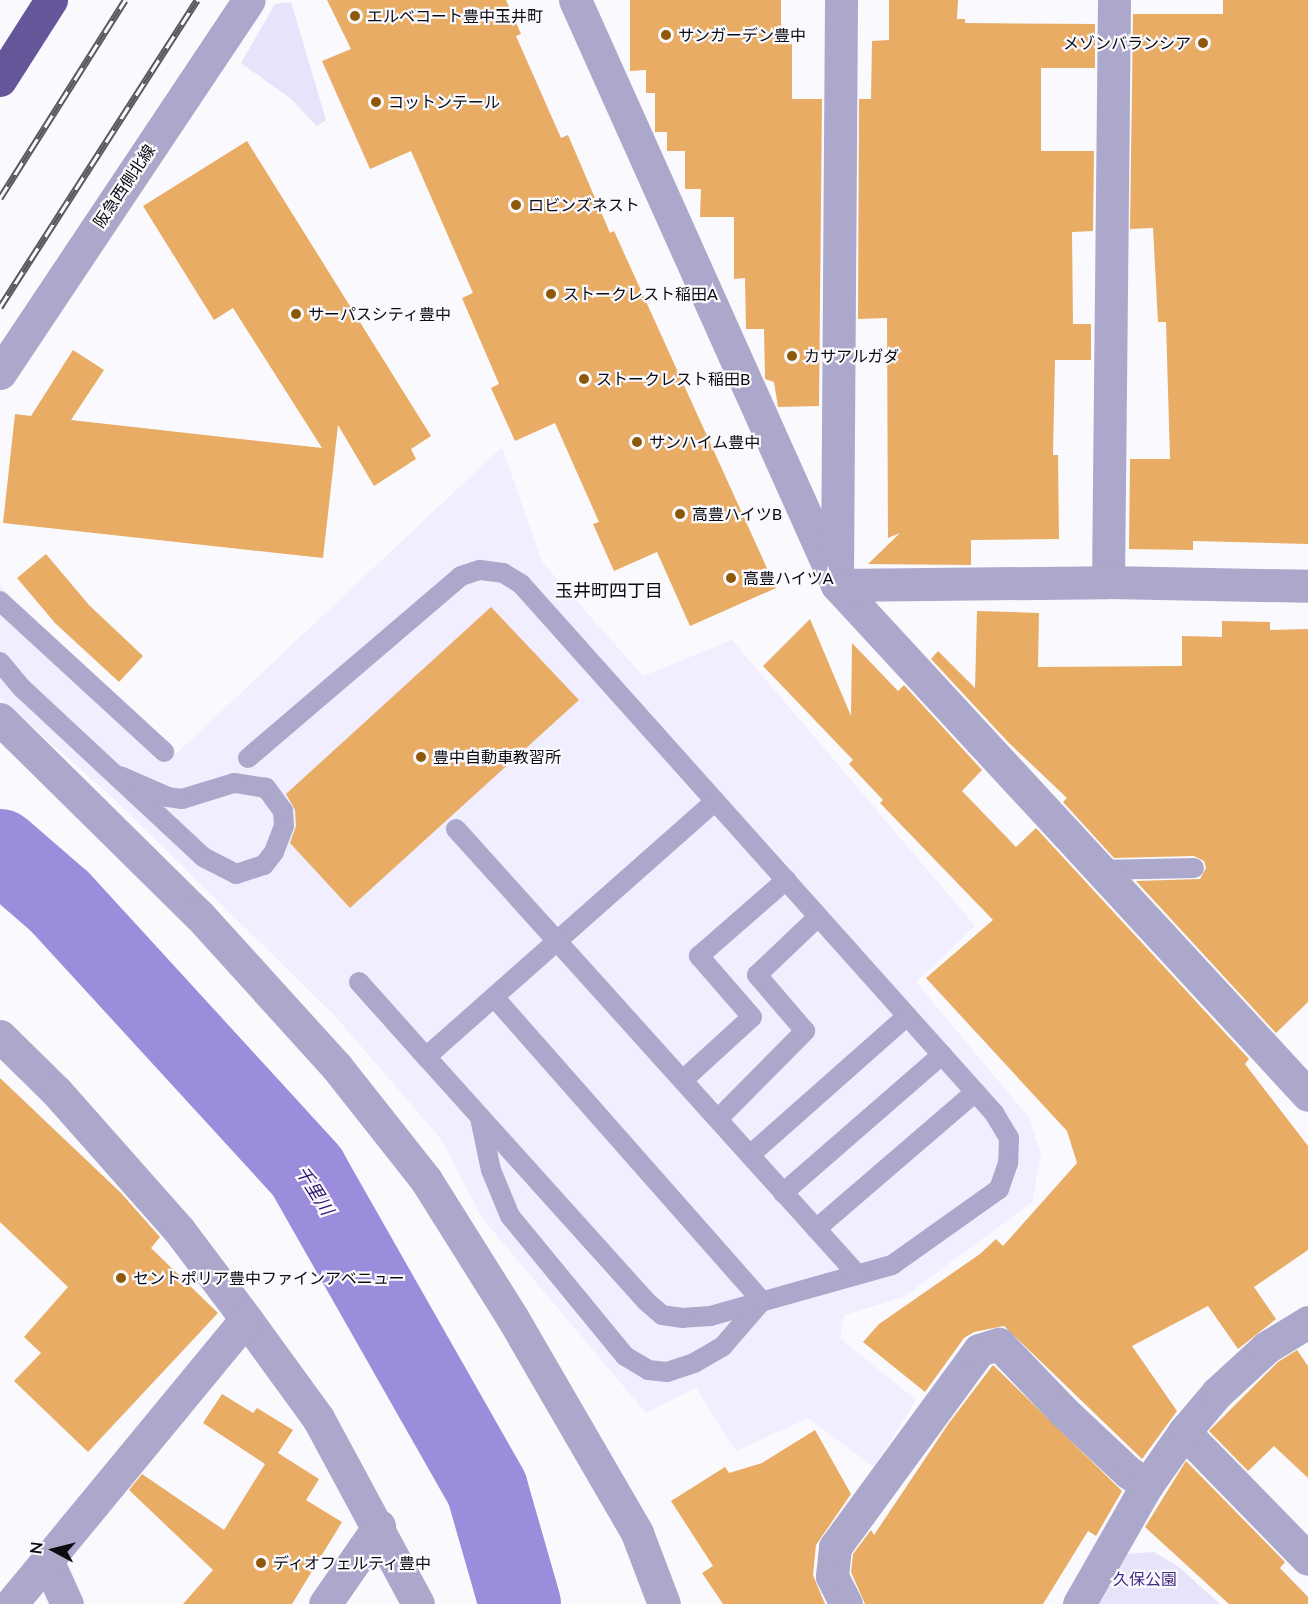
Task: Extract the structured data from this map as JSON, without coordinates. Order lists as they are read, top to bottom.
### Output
{
  "streets": {
    "street": ["阪急西側北線"]
  },
  "districts": ["玉井町四丁目"],
  "water": ["千里川"],
  "parks": ["久保公園"],
  "places": [
    "エルベコート豊中玉井町",
    "サンガーデン豊中",
    "メゾンバランシア",
    "コットンテール",
    "ロビンズネスト",
    "ストークレスト稲田A",
    "サーパスシティ豊中",
    "カサアルガダ",
    "ストークレスト稲田B",
    "サンハイム豊中",
    "高豊ハイツB",
    "高豊ハイツA",
    "豊中自動車教習所",
    "セントポリア豊中ファインアベニュー",
    "ディオフェルティ豊中"
  ],
  "north": "left"
}
